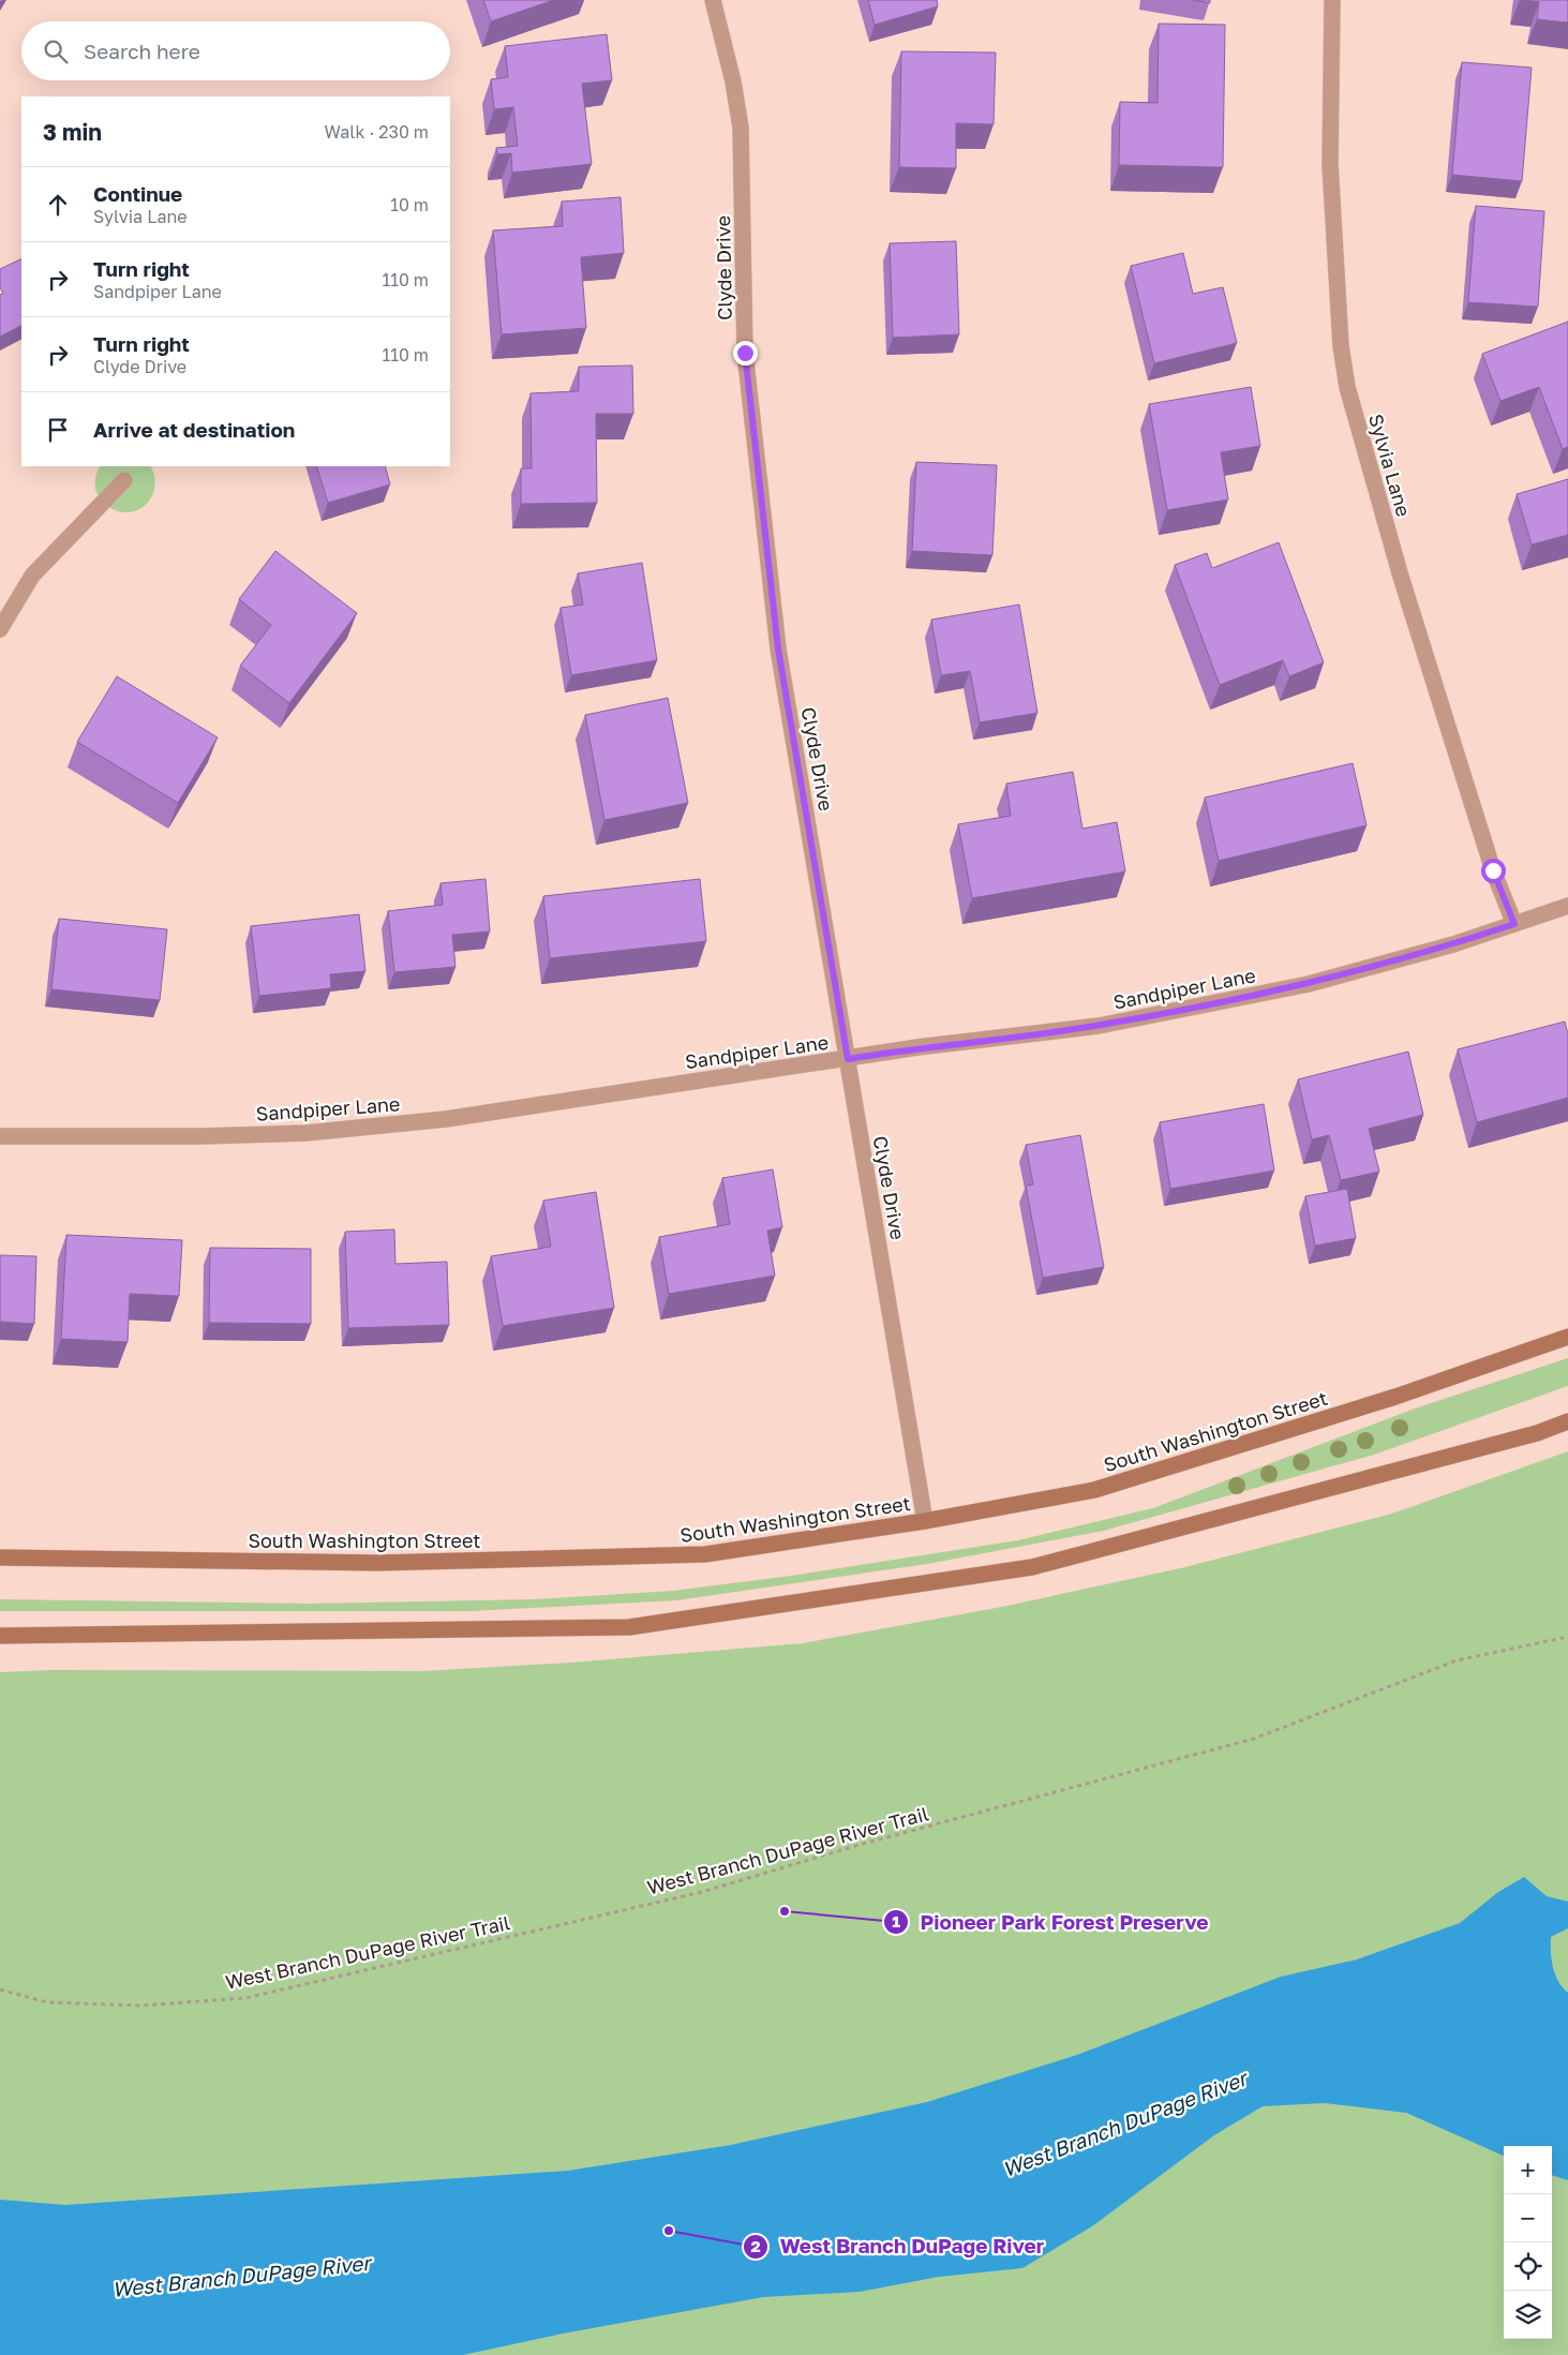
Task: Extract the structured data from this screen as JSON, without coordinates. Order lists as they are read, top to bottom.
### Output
{
  "streets": {
    "main road": ["South Washington Street"],
    "street": ["Clyde Drive", "Sylvia Lane", "Sandpiper Lane"],
    "path": ["West Branch DuPage River Trail"]
  },
  "crossings": [
    ["Clyde Drive", "Sandpiper Lane"],
    ["Clyde Drive", "South Washington Street"],
    ["Sylvia Lane", "Sandpiper Lane"]
  ],
  "water": ["West Branch DuPage River"],
  "places": ["Pioneer Park Forest Preserve", "West Branch DuPage River"],
  "page": {
    "search": "Search here",
    "heading": ["3 min", "Walk · 230 m"],
    "list": [
      ["Continue", "Sylvia Lane", "10 m"],
      ["Turn right", "Sandpiper Lane", "110 m"],
      ["Turn right", "Clyde Drive", "110 m"],
      "Arrive at destination"
    ],
    "map_buttons": ["+", "−"]
  }
}
